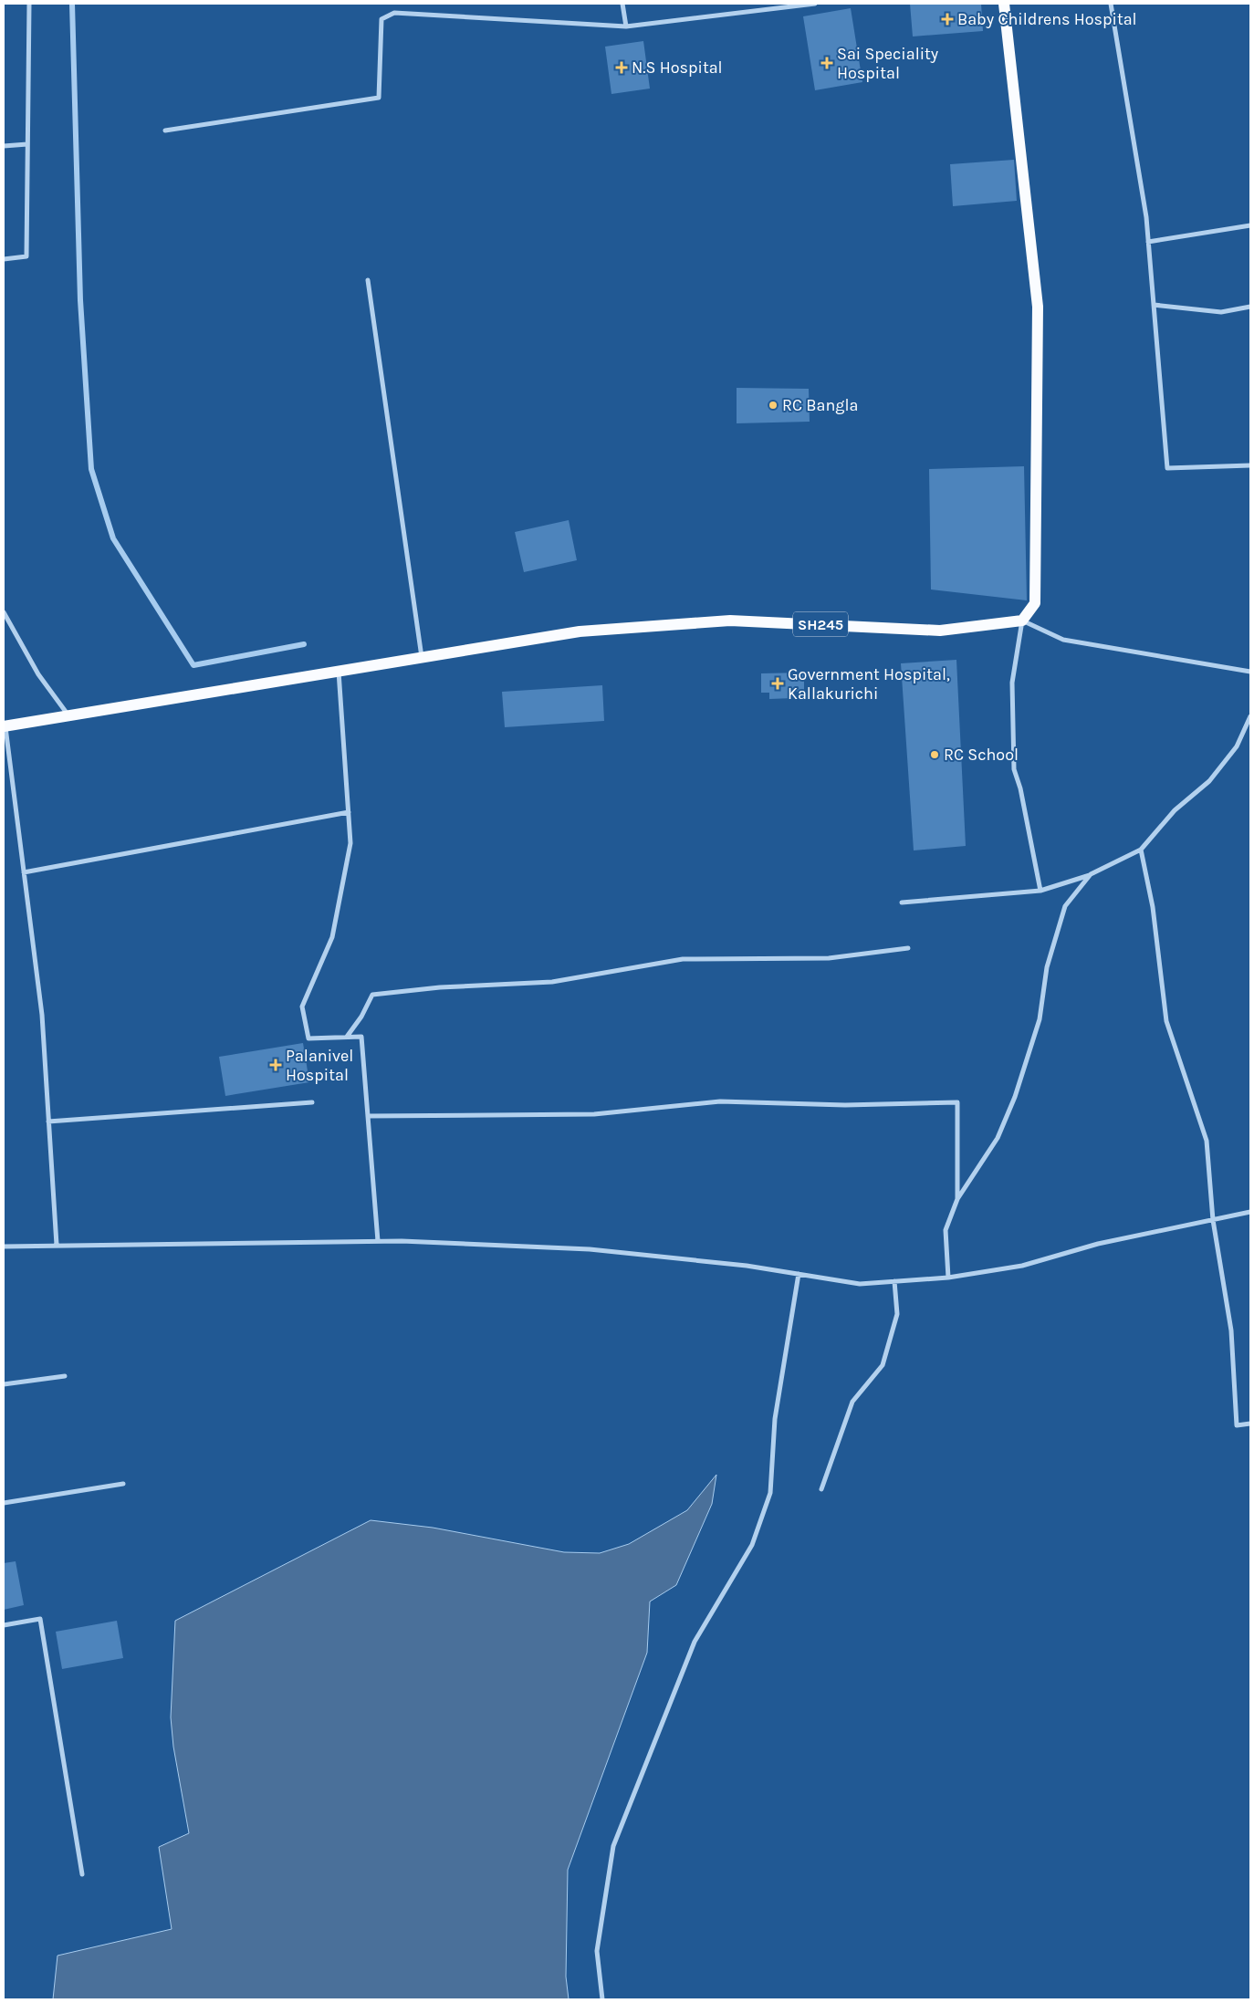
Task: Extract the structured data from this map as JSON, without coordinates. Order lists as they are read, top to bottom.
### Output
{
  "streets": {
    "main road": ["SH245"]
  },
  "places": {
    "health": [
      "Baby Childrens Hospital",
      "Sai Speciality Hospital",
      "N.S Hospital",
      "Government Hospital, Kallakurichi",
      "Palanivel Hospital"
    ],
    "other": ["RC Bangla", "RC School"]
  }
}
